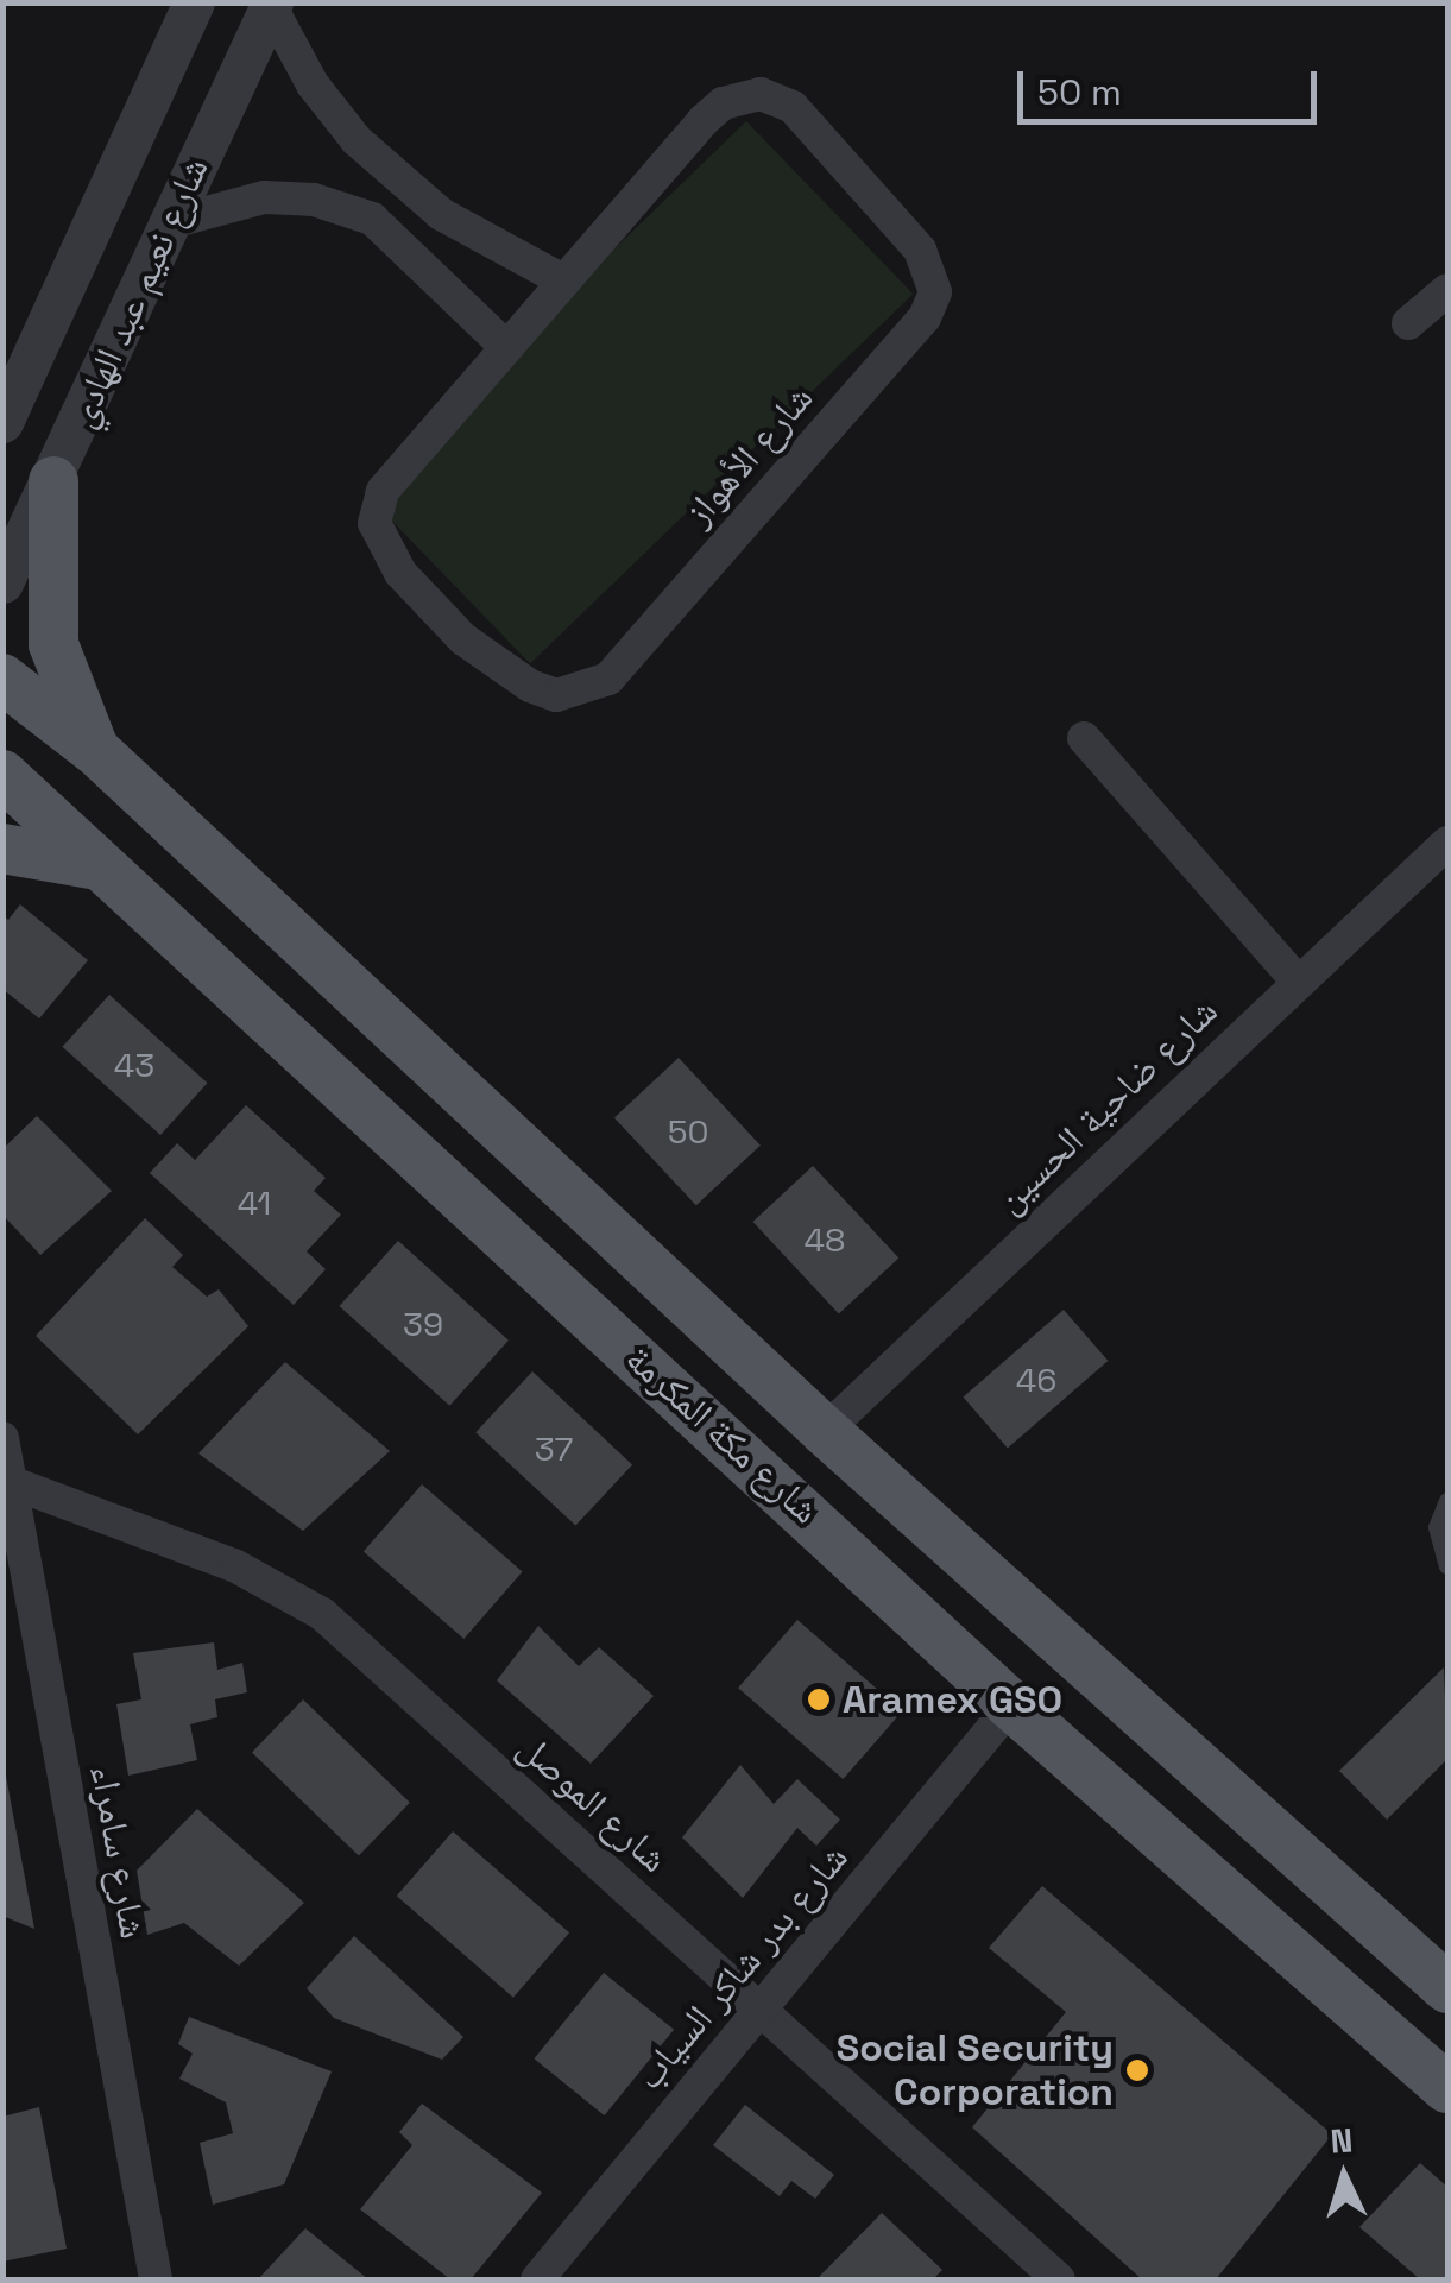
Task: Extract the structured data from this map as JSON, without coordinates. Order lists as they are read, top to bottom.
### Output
{
  "streets": {
    "main road": ["شارع مكة المكرمة"],
    "street": [
      "شارع نعيم عبد الهادي",
      "شارع الأهواز",
      "شارع ضاحية الحسين",
      "شارع الموصل",
      "شارع سامراء",
      "شارع بدر شاكر السياب"
    ]
  },
  "crossings": [
    ["شارع ضاحية الحسين", "شارع مكة المكرمة"],
    ["شارع مكة المكرمة", "شارع بدر شاكر السياب"],
    ["شارع الموصل", "شارع سامراء"],
    ["شارع الموصل", "شارع بدر شاكر السياب"]
  ],
  "places": ["Aramex GSO", "Social Security Corporation"],
  "house_numbers": [
    "43",
    "50",
    "41",
    "48",
    "39",
    "46",
    "37"
  ],
  "scale_bar": "50 m",
  "north": "top"
}
